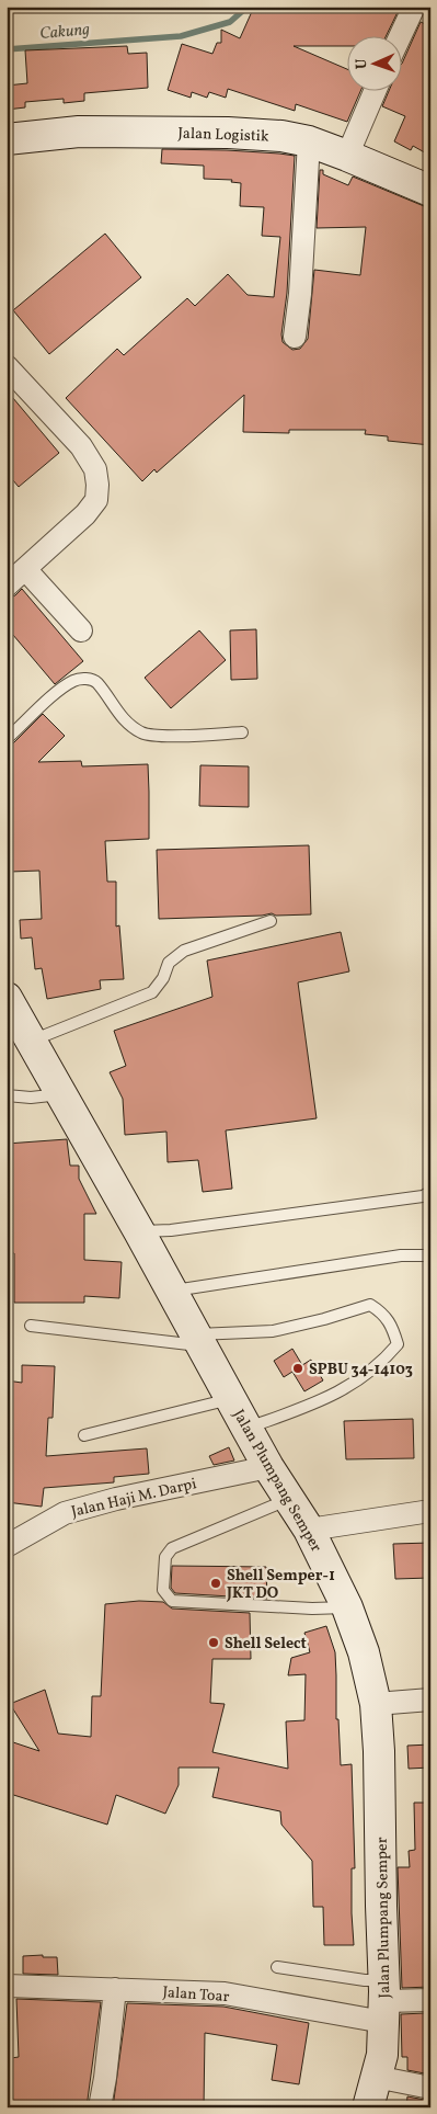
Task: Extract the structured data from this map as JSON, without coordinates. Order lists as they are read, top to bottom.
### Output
{
  "streets": {
    "main road": ["Jalan Logistik", "Jalan Plumpang Semper"],
    "street": ["Jalan Haji M. Darpi", "Jalan Toar"]
  },
  "crossings": [
    ["Jalan Plumpang Semper", "Jalan Haji M. Darpi"],
    ["Jalan Plumpang Semper", "Jalan Toar"]
  ],
  "water": ["Cakung"],
  "places": ["SPBU 34-14103", "Shell Semper-1 JKT DO", "Shell Select"],
  "north": "left"
}
